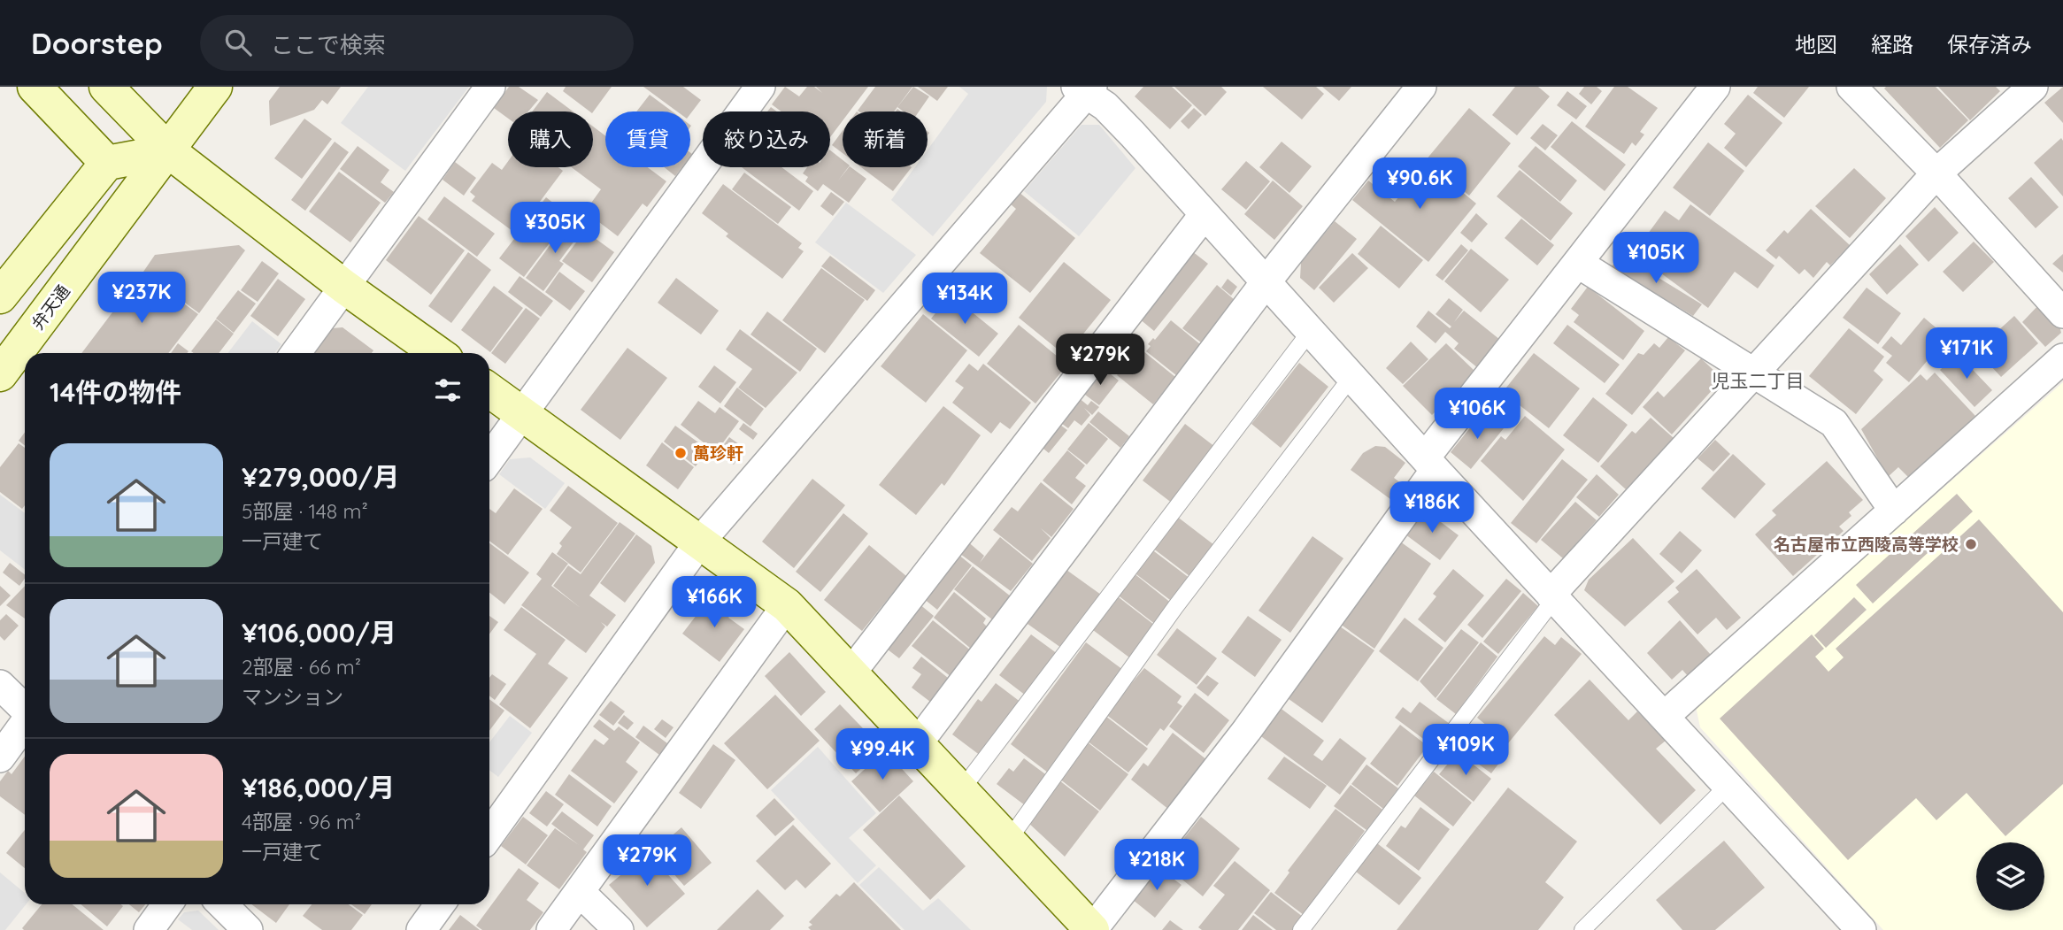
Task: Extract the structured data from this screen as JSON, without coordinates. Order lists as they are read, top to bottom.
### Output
{
  "streets": {
    "street": ["弁天通"]
  },
  "districts": ["児玉二丁目"],
  "places": ["萬珍軒", "名古屋市立西陵高等学校"],
  "page": {
    "header": "Doorstep",
    "search": "ここで検索",
    "nav": ["地図", "経路", "保存済み"],
    "chip": [
      "購入",
      "賃貸",
      "絞り込み",
      "新着"
    ],
    "price": [
      "¥90.6K",
      "¥305K",
      "¥105K",
      "¥237K",
      "¥134K",
      "¥171K",
      "¥279K",
      "¥106K",
      "¥186K",
      "¥166K",
      "¥109K",
      "¥99.4K",
      "¥279K",
      "¥218K"
    ],
    "heading": "14件の物件",
    "list": [
      {
        "name": "¥279,000/月",
        "note": "5部屋 · 148 m² · 一戸建て"
      },
      {
        "name": "¥106,000/月",
        "note": "2部屋 · 66 m² · マンション"
      },
      {
        "name": "¥186,000/月",
        "note": "4部屋 · 96 m² · 一戸建て"
      }
    ]
  }
}
